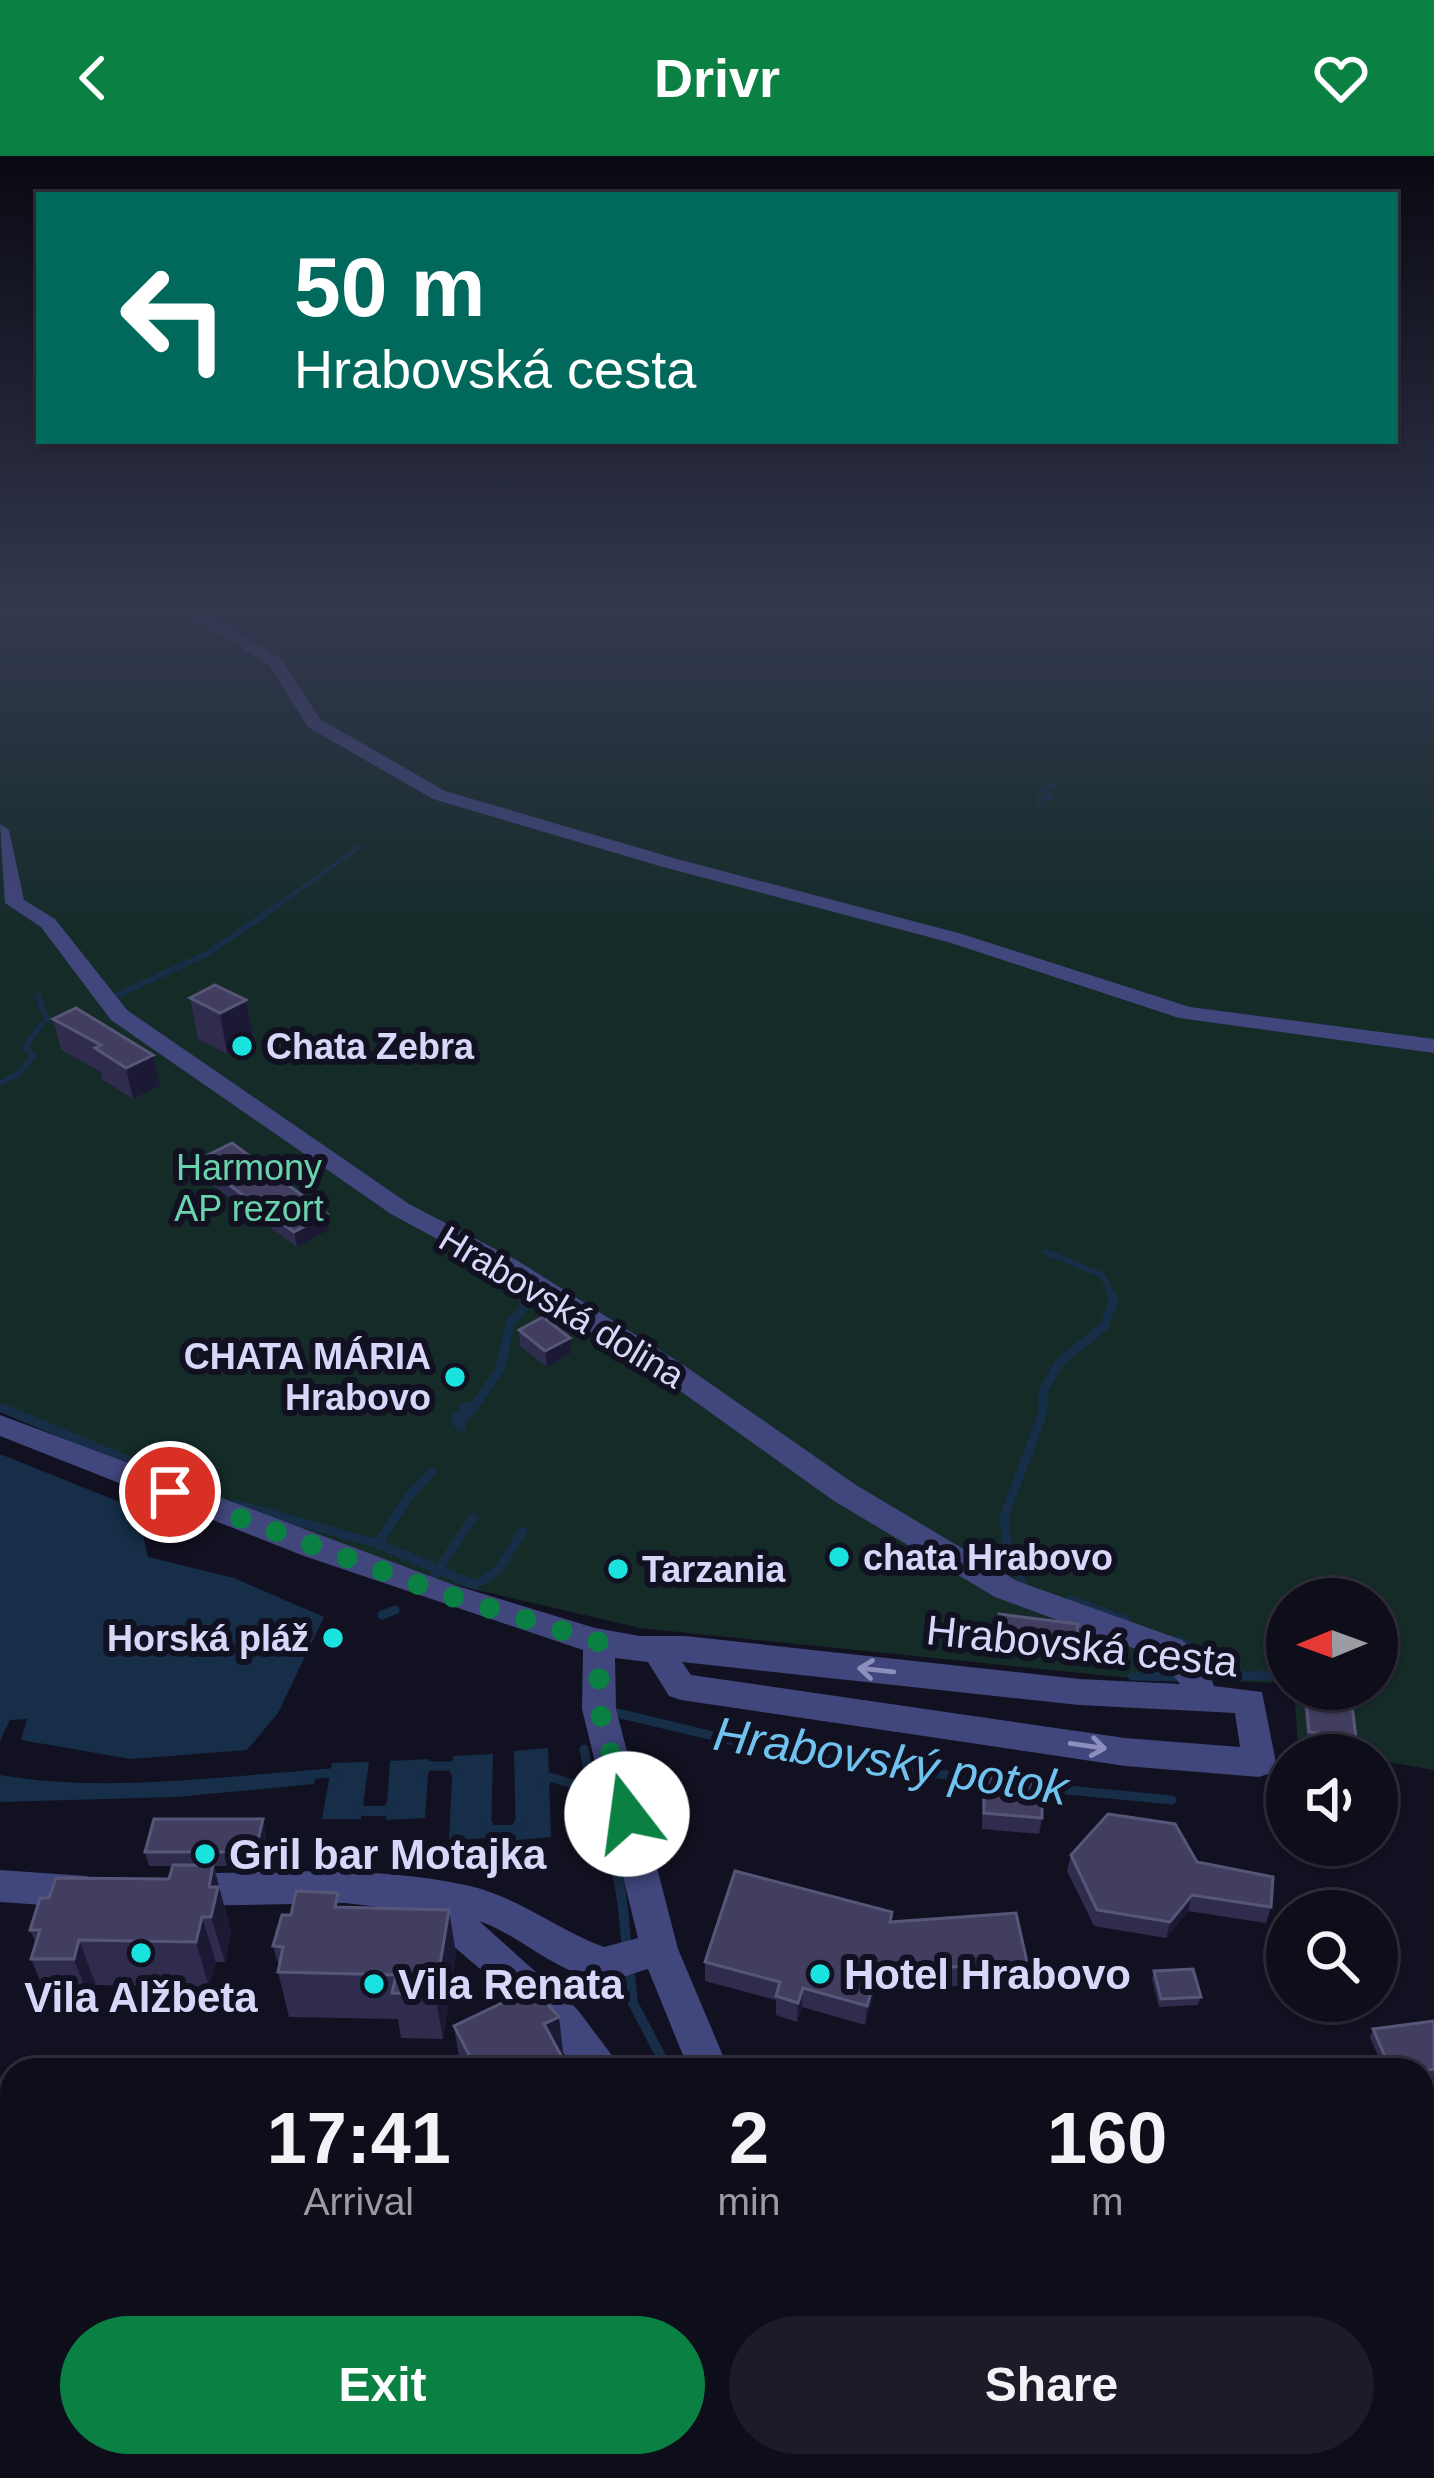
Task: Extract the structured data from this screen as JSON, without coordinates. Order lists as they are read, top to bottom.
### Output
{
  "streets": {
    "street": ["Hrabovská dolina", "Hrabovská cesta"]
  },
  "crossings": [
    ["Hrabovská dolina", "Hrabovská cesta"]
  ],
  "water": ["Hrabovský potok"],
  "parks": ["Harmony AP rezort"],
  "places": [
    "Chata Zebra",
    "CHATA MÁRIA Hrabovo",
    "chata Hrabovo",
    "Tarzania",
    "Horská pláž",
    "Gril bar Motajka",
    "Vila Alžbeta",
    "Hotel Hrabovo",
    "Vila Renata"
  ],
  "north": "left",
  "page": {
    "header": "Drivr",
    "turn": ["50 m", "Hrabovská cesta"],
    "eta": [
      "17:41",
      "Arrival",
      "2",
      "min",
      "160",
      "m"
    ],
    "buttons": ["Exit", "Share"]
  }
}
